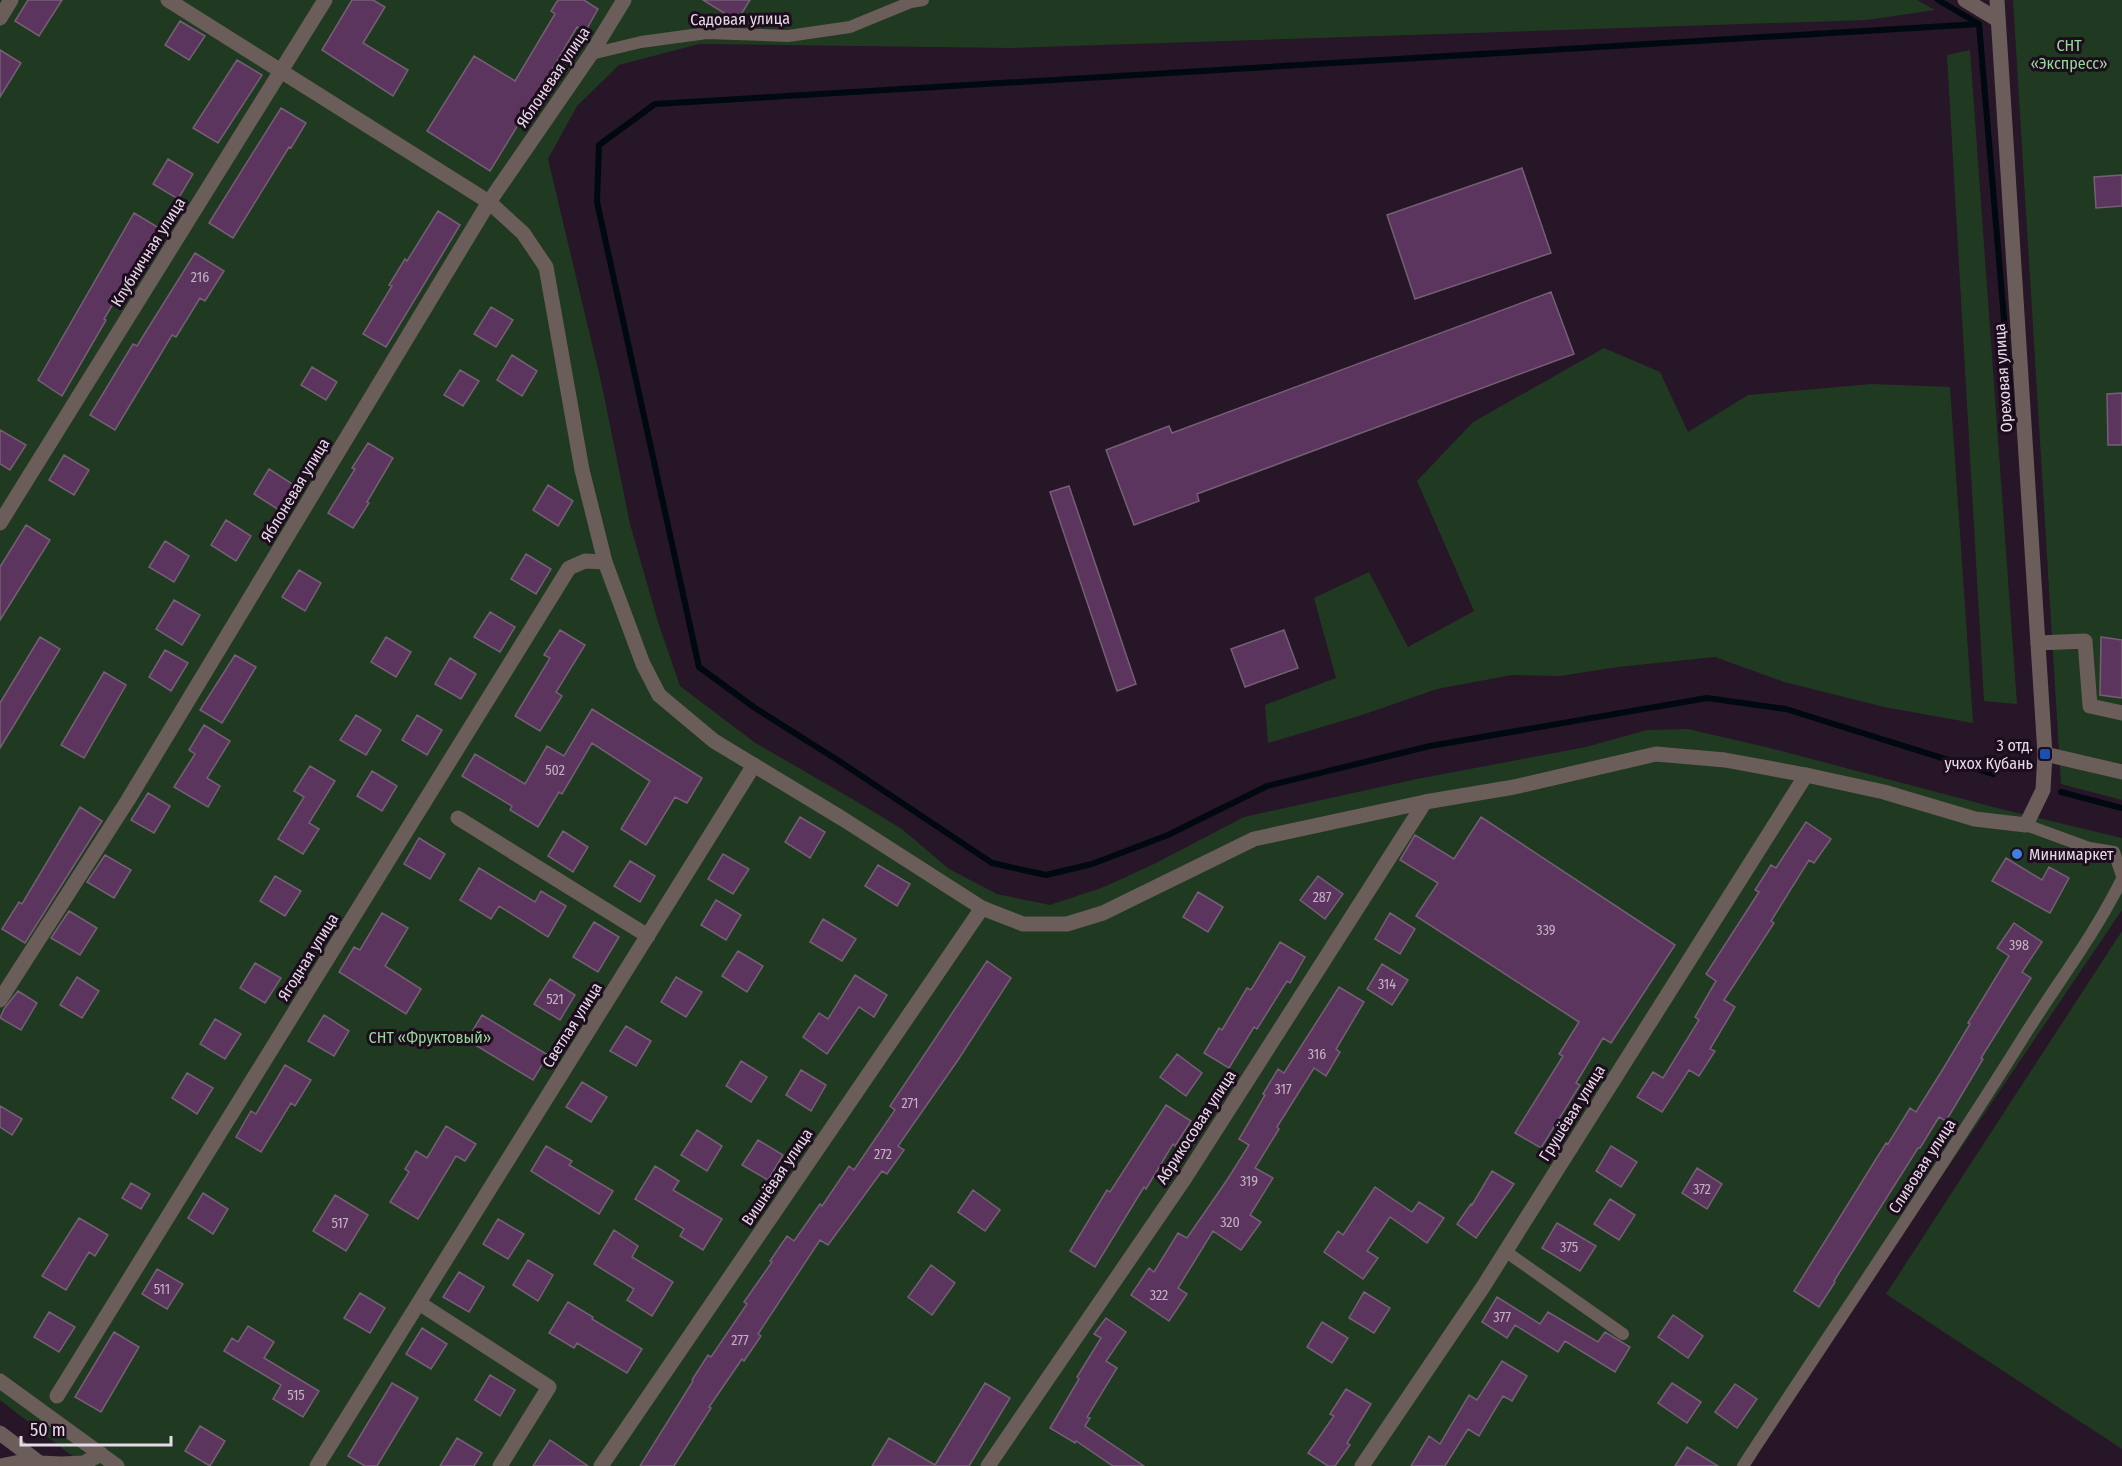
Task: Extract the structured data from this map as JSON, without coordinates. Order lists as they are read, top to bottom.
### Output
{
  "streets": {
    "street": [
      "Яблоневая улица",
      "Клубничная улица",
      "Ореховая улица",
      "Ягодная улица",
      "Светлая улица",
      "Грушёвая улица",
      "Абрикосовая улица",
      "Вишнёвая улица"
    ],
    "lane": ["Садовая улица", "Сливовая улица"]
  },
  "crossings": [
    ["Садовая улица", "Яблоневая улица"],
    ["Ореховая улица", "Сливовая улица"]
  ],
  "parks": ["СНТ «Экспресс»", "СНТ «Фруктовый»"],
  "places": {
    "transit": ["3 отд. учхох Кубань"],
    "other": ["Минимаркет"]
  },
  "house_numbers": [
    "216",
    "502",
    "287",
    "339",
    "398",
    "314",
    "521",
    "316",
    "317",
    "271",
    "272",
    "319",
    "372",
    "320",
    "517",
    "375",
    "511",
    "322",
    "377",
    "277",
    "515"
  ],
  "scale_bar": "50 m"
}
